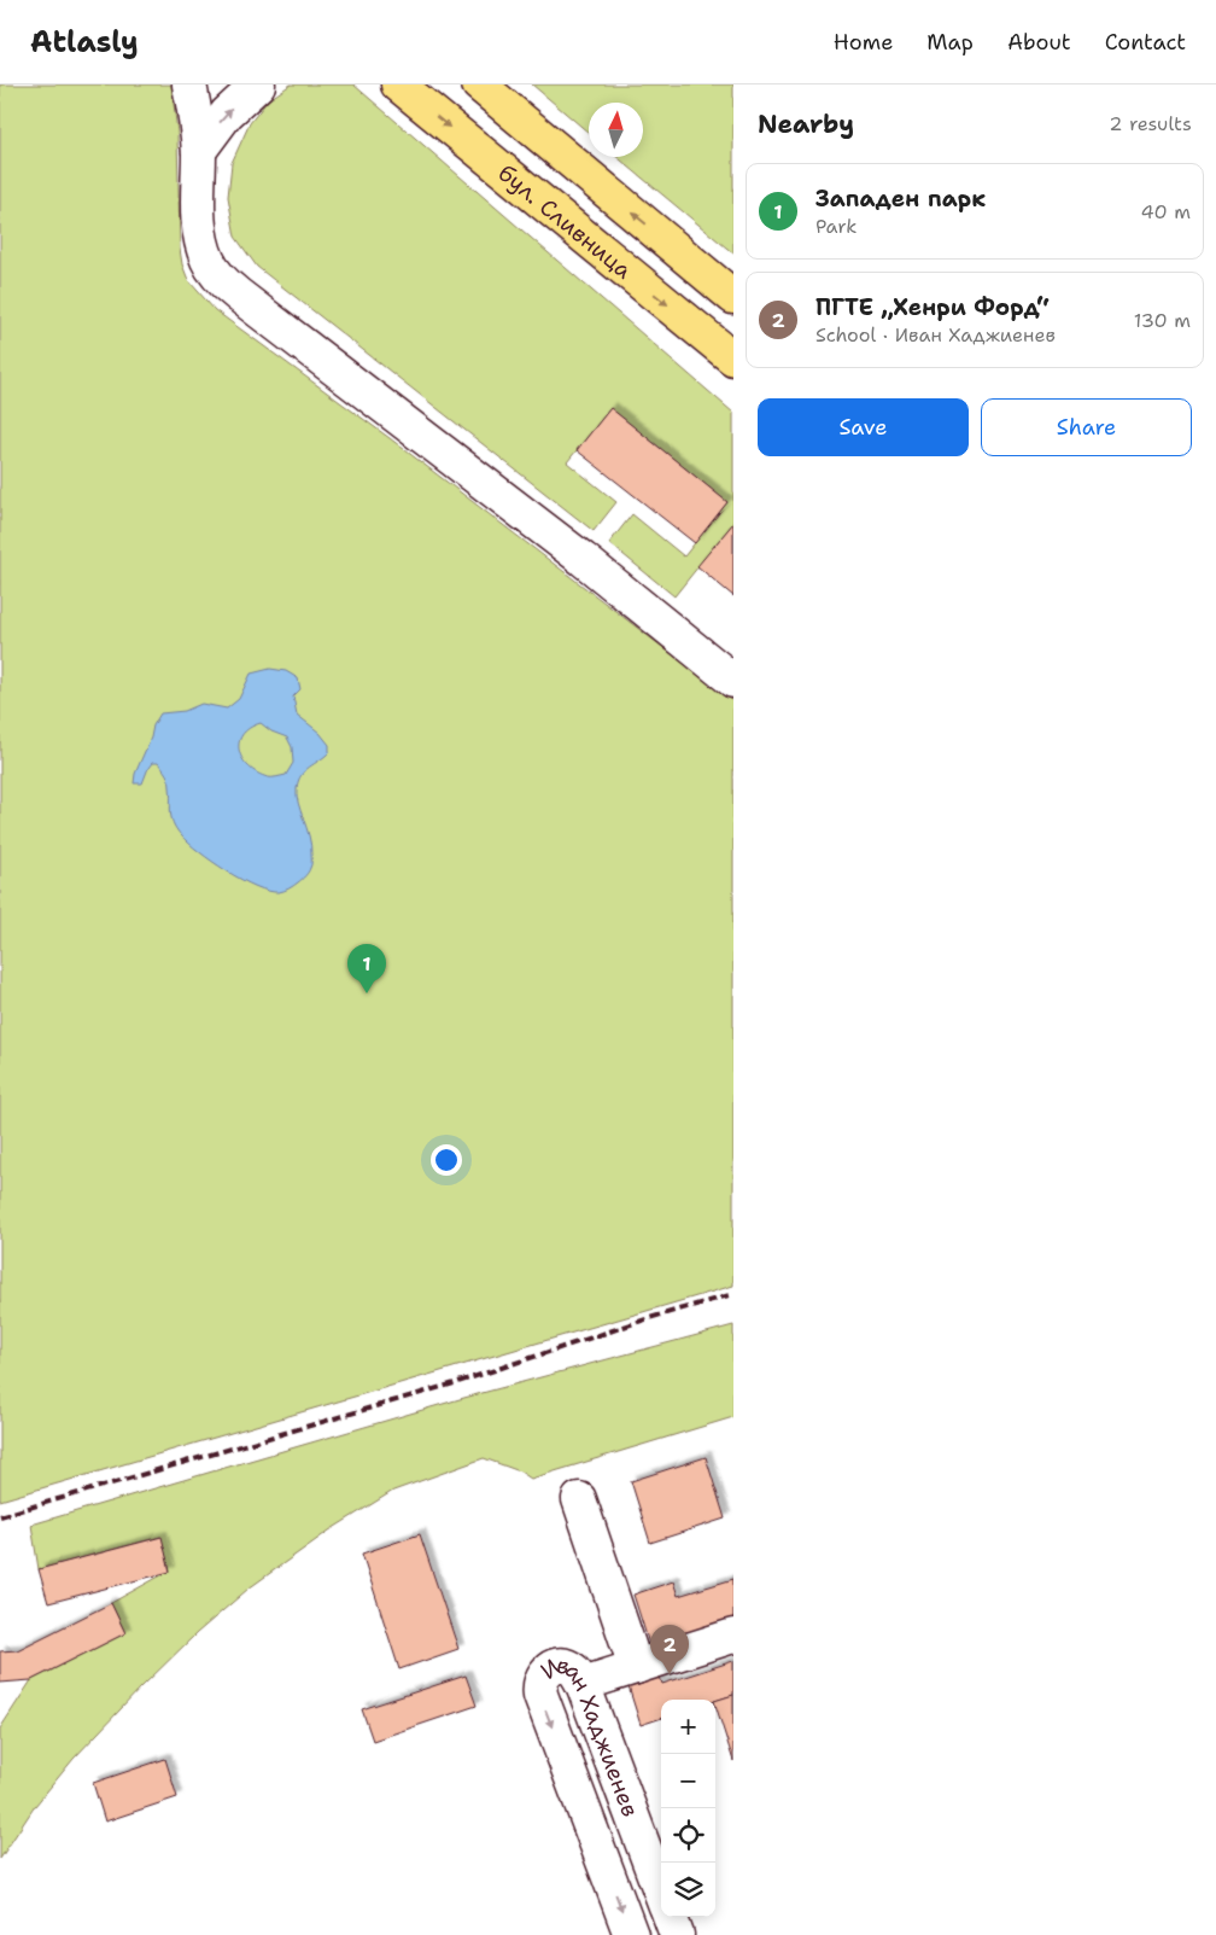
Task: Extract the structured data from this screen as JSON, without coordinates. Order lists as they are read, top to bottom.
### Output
{
  "streets": {
    "main road": ["бул. Сливница"],
    "street": ["Иван Хаджиенев"]
  },
  "north": "top",
  "page": {
    "header": "Atlasly",
    "nav": [
      "Home",
      "Map",
      "About",
      "Contact"
    ],
    "heading": ["Nearby", "2 results"],
    "list": [
      {
        "mark": "1",
        "name": "Западен парк",
        "note": "Park",
        "value": "40 m"
      },
      {
        "mark": "2",
        "name": "ПГТЕ „Хенри Форд“",
        "note": "School · Иван Хаджиенев",
        "value": "130 m"
      }
    ],
    "buttons": ["Save", "Share"],
    "pins": ["1", "2"],
    "map_buttons": ["+", "−"]
  }
}
